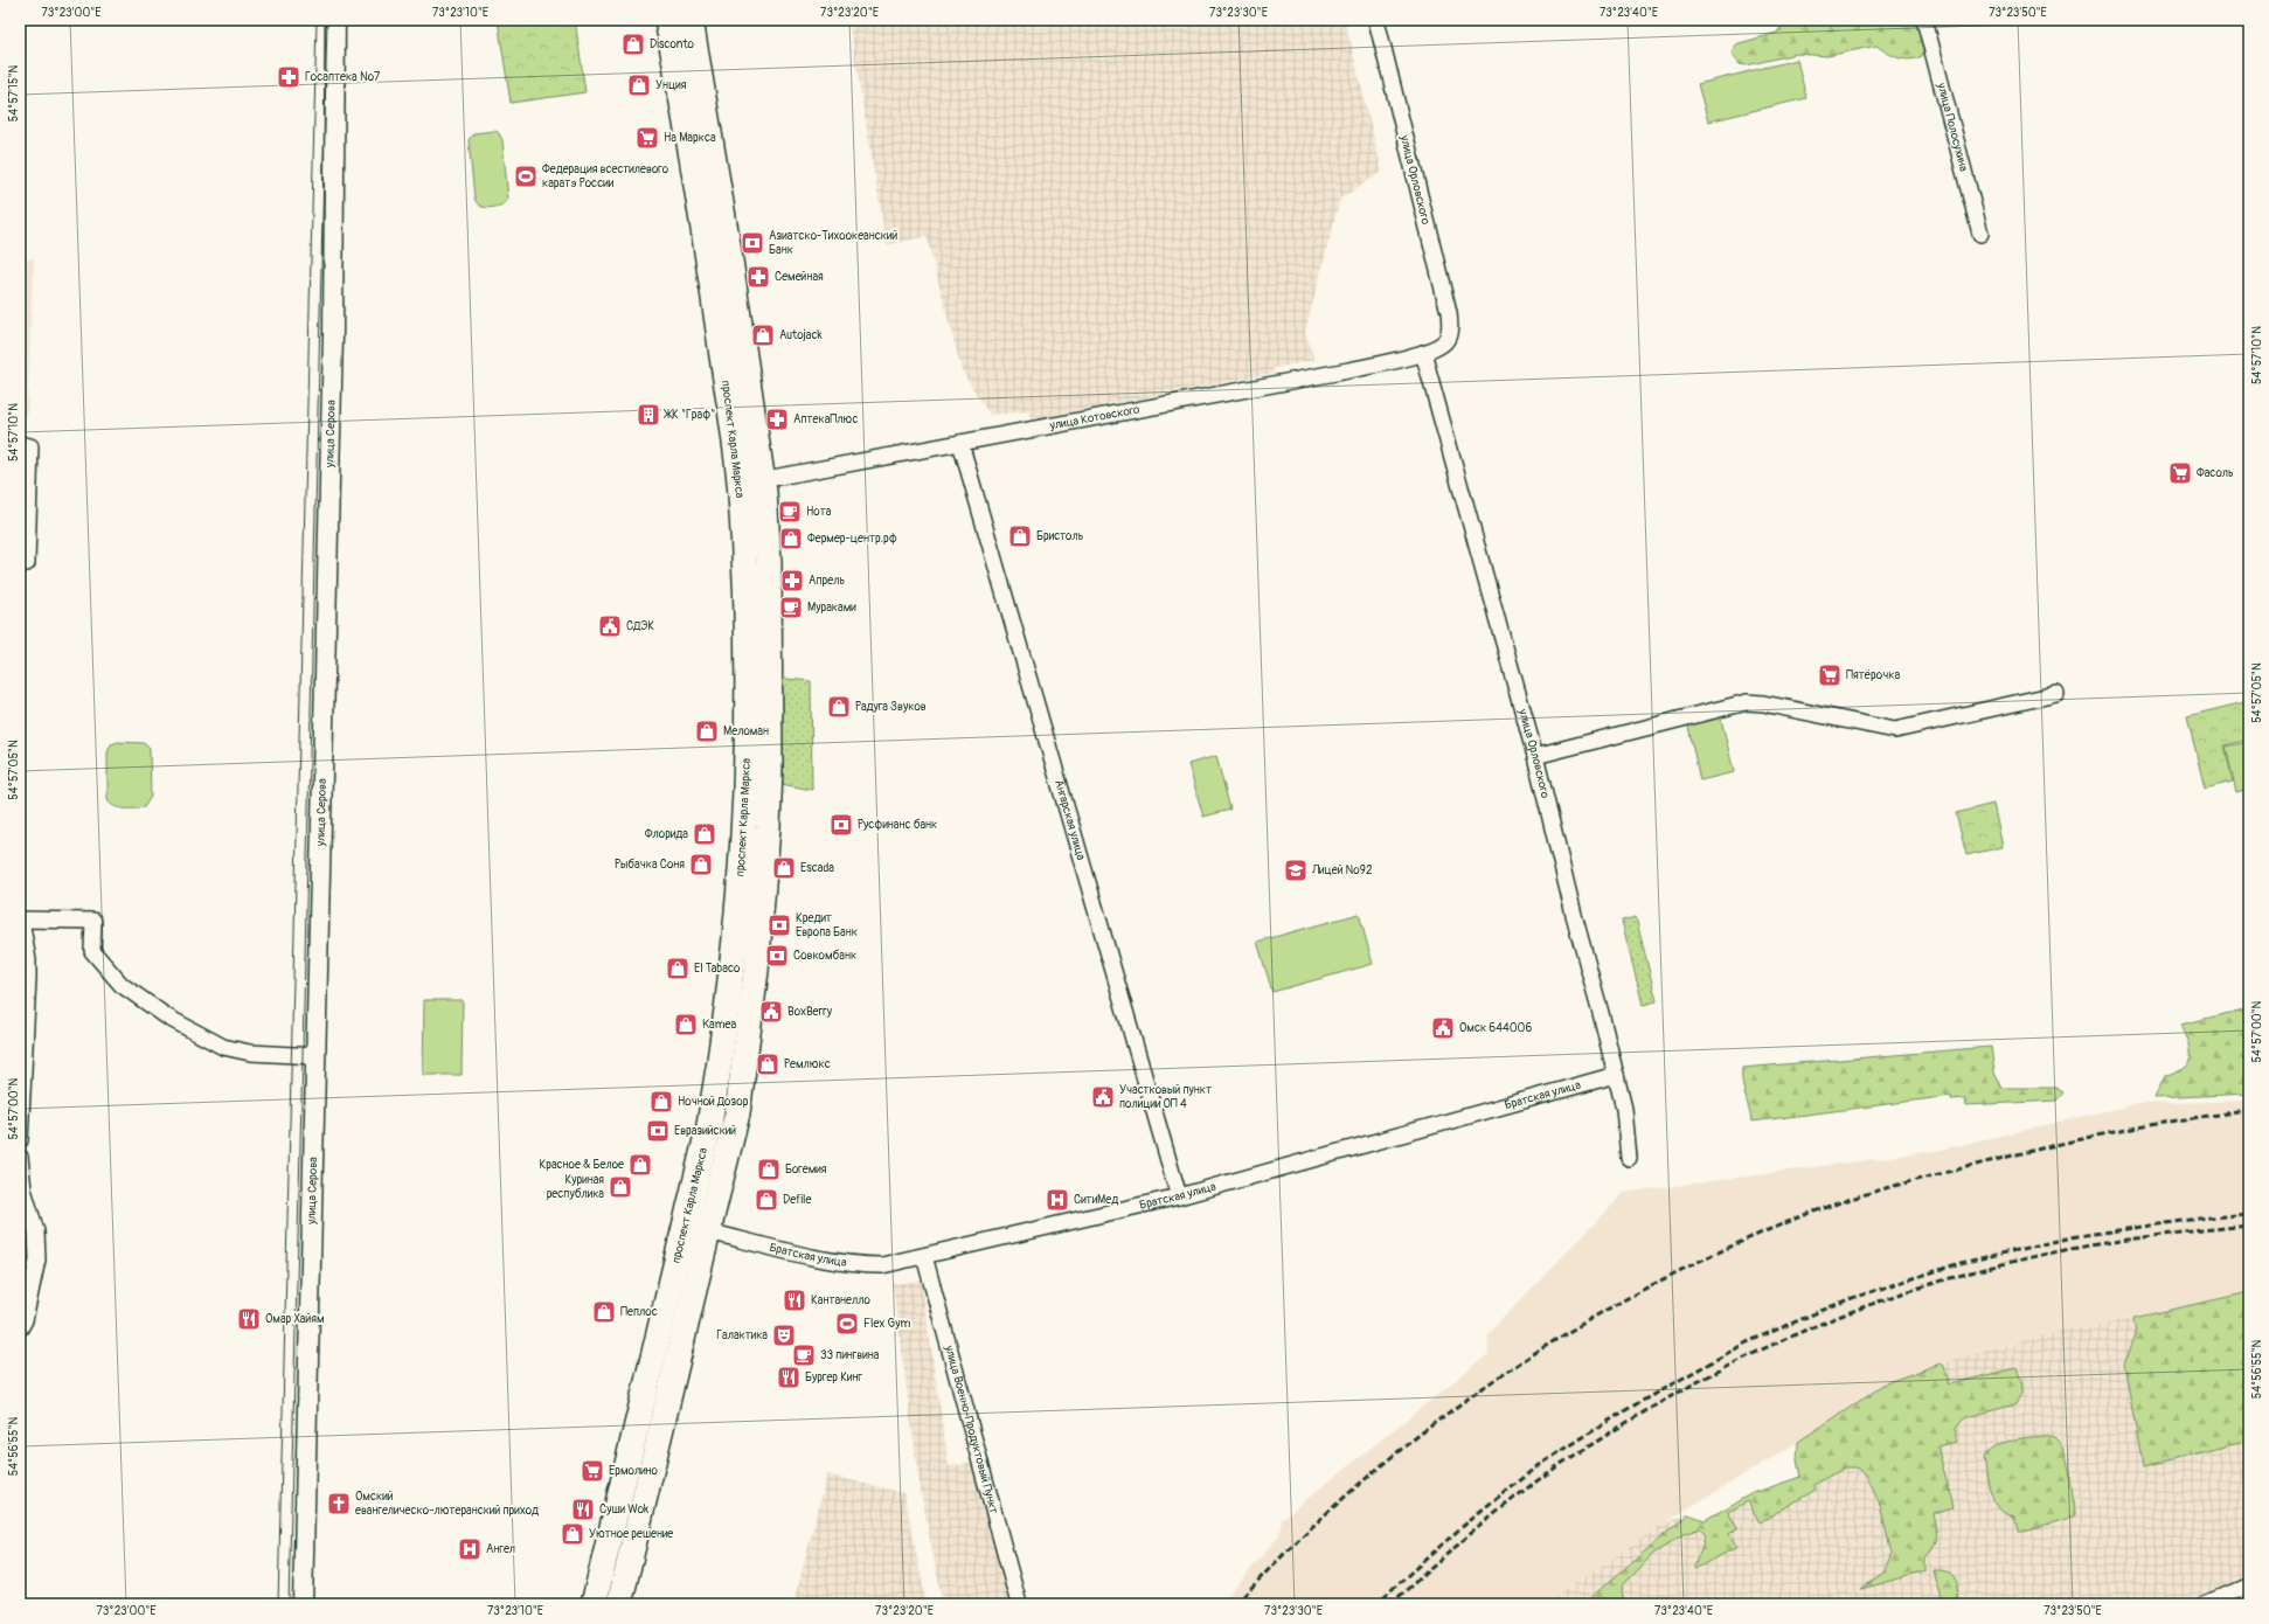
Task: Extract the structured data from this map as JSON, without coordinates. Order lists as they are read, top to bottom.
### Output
{
  "streets": {
    "main road": ["проспект Карла Маркса"],
    "street": [
      "улица Полосухина",
      "улица Орловского",
      "улица Котовского",
      "улица Серова",
      "Ангарская улица",
      "Братская улица",
      "улица Военно-Продуктовый Пункт"
    ]
  },
  "crossings": [
    ["улица Орловского", "улица Котовского"],
    ["улица Орловского", "Братская улица"],
    ["улица Котовского", "проспект Карла Маркса"],
    ["улица Котовского", "Ангарская улица"],
    ["проспект Карла Маркса", "Братская улица"],
    ["Ангарская улица", "Братская улица"],
    ["Братская улица", "улица Военно-Продуктовый Пункт"]
  ],
  "places": {
    "shop": [
      "Disconto",
      "Унция",
      "Autojack",
      "Бристоль",
      "Фермер-центр.рф",
      "Радуга Звуков",
      "Меломан",
      "Флорида",
      "Рыбачка Соня",
      "Escada",
      "El Tabaco",
      "Kamea",
      "Ремлюкс",
      "Ночной Дозор",
      "Красное & Белое",
      "Богемия",
      "Куриная республика",
      "Defile",
      "Пеплос",
      "Уютное решение"
    ],
    "pharmacy": [
      "Госаптека №7",
      "Семейная",
      "АптекаПлюс",
      "Апрель"
    ],
    "supermarket": [
      "На Маркса",
      "Фасоль",
      "Пятёрочка",
      "Ермолино"
    ],
    "sports": ["Федерация всестилевого каратэ России", "Flex Gym"],
    "bank": [
      "Азиатско-Тихоокеанский Банк",
      "Русфинанс банк",
      "Кредит Европа Банк",
      "Совкомбанк",
      "Евразийский"
    ],
    "building": ["ЖК \"Граф\""],
    "cafe": ["Нота", "Мураками", "33 пингвина"],
    "public building": [
      "СДЭК",
      "BoxBerry",
      "Омск 644006",
      "Участковый пункт полиции ОП 4"
    ],
    "school or university": ["Лицей №92"],
    "hospital": ["СитиМед", "Ангел"],
    "restaurant": [
      "Кантанелло",
      "Омар Хайям",
      "Бургер Кинг",
      "Суши Wok"
    ],
    "theatre": ["Галактика"],
    "church": ["Омский евангелическо-лютеранский приход"]
  },
  "coordinates": [
    "73°23'00\"E",
    "73°23'10\"E",
    "73°23'20\"E",
    "73°23'30\"E",
    "73°23'40\"E",
    "73°23'50\"E",
    "54°57'15\"N",
    "54°57'10\"N",
    "54°57'05\"N",
    "54°57'00\"N",
    "54°56'55\"N"
  ]
}
